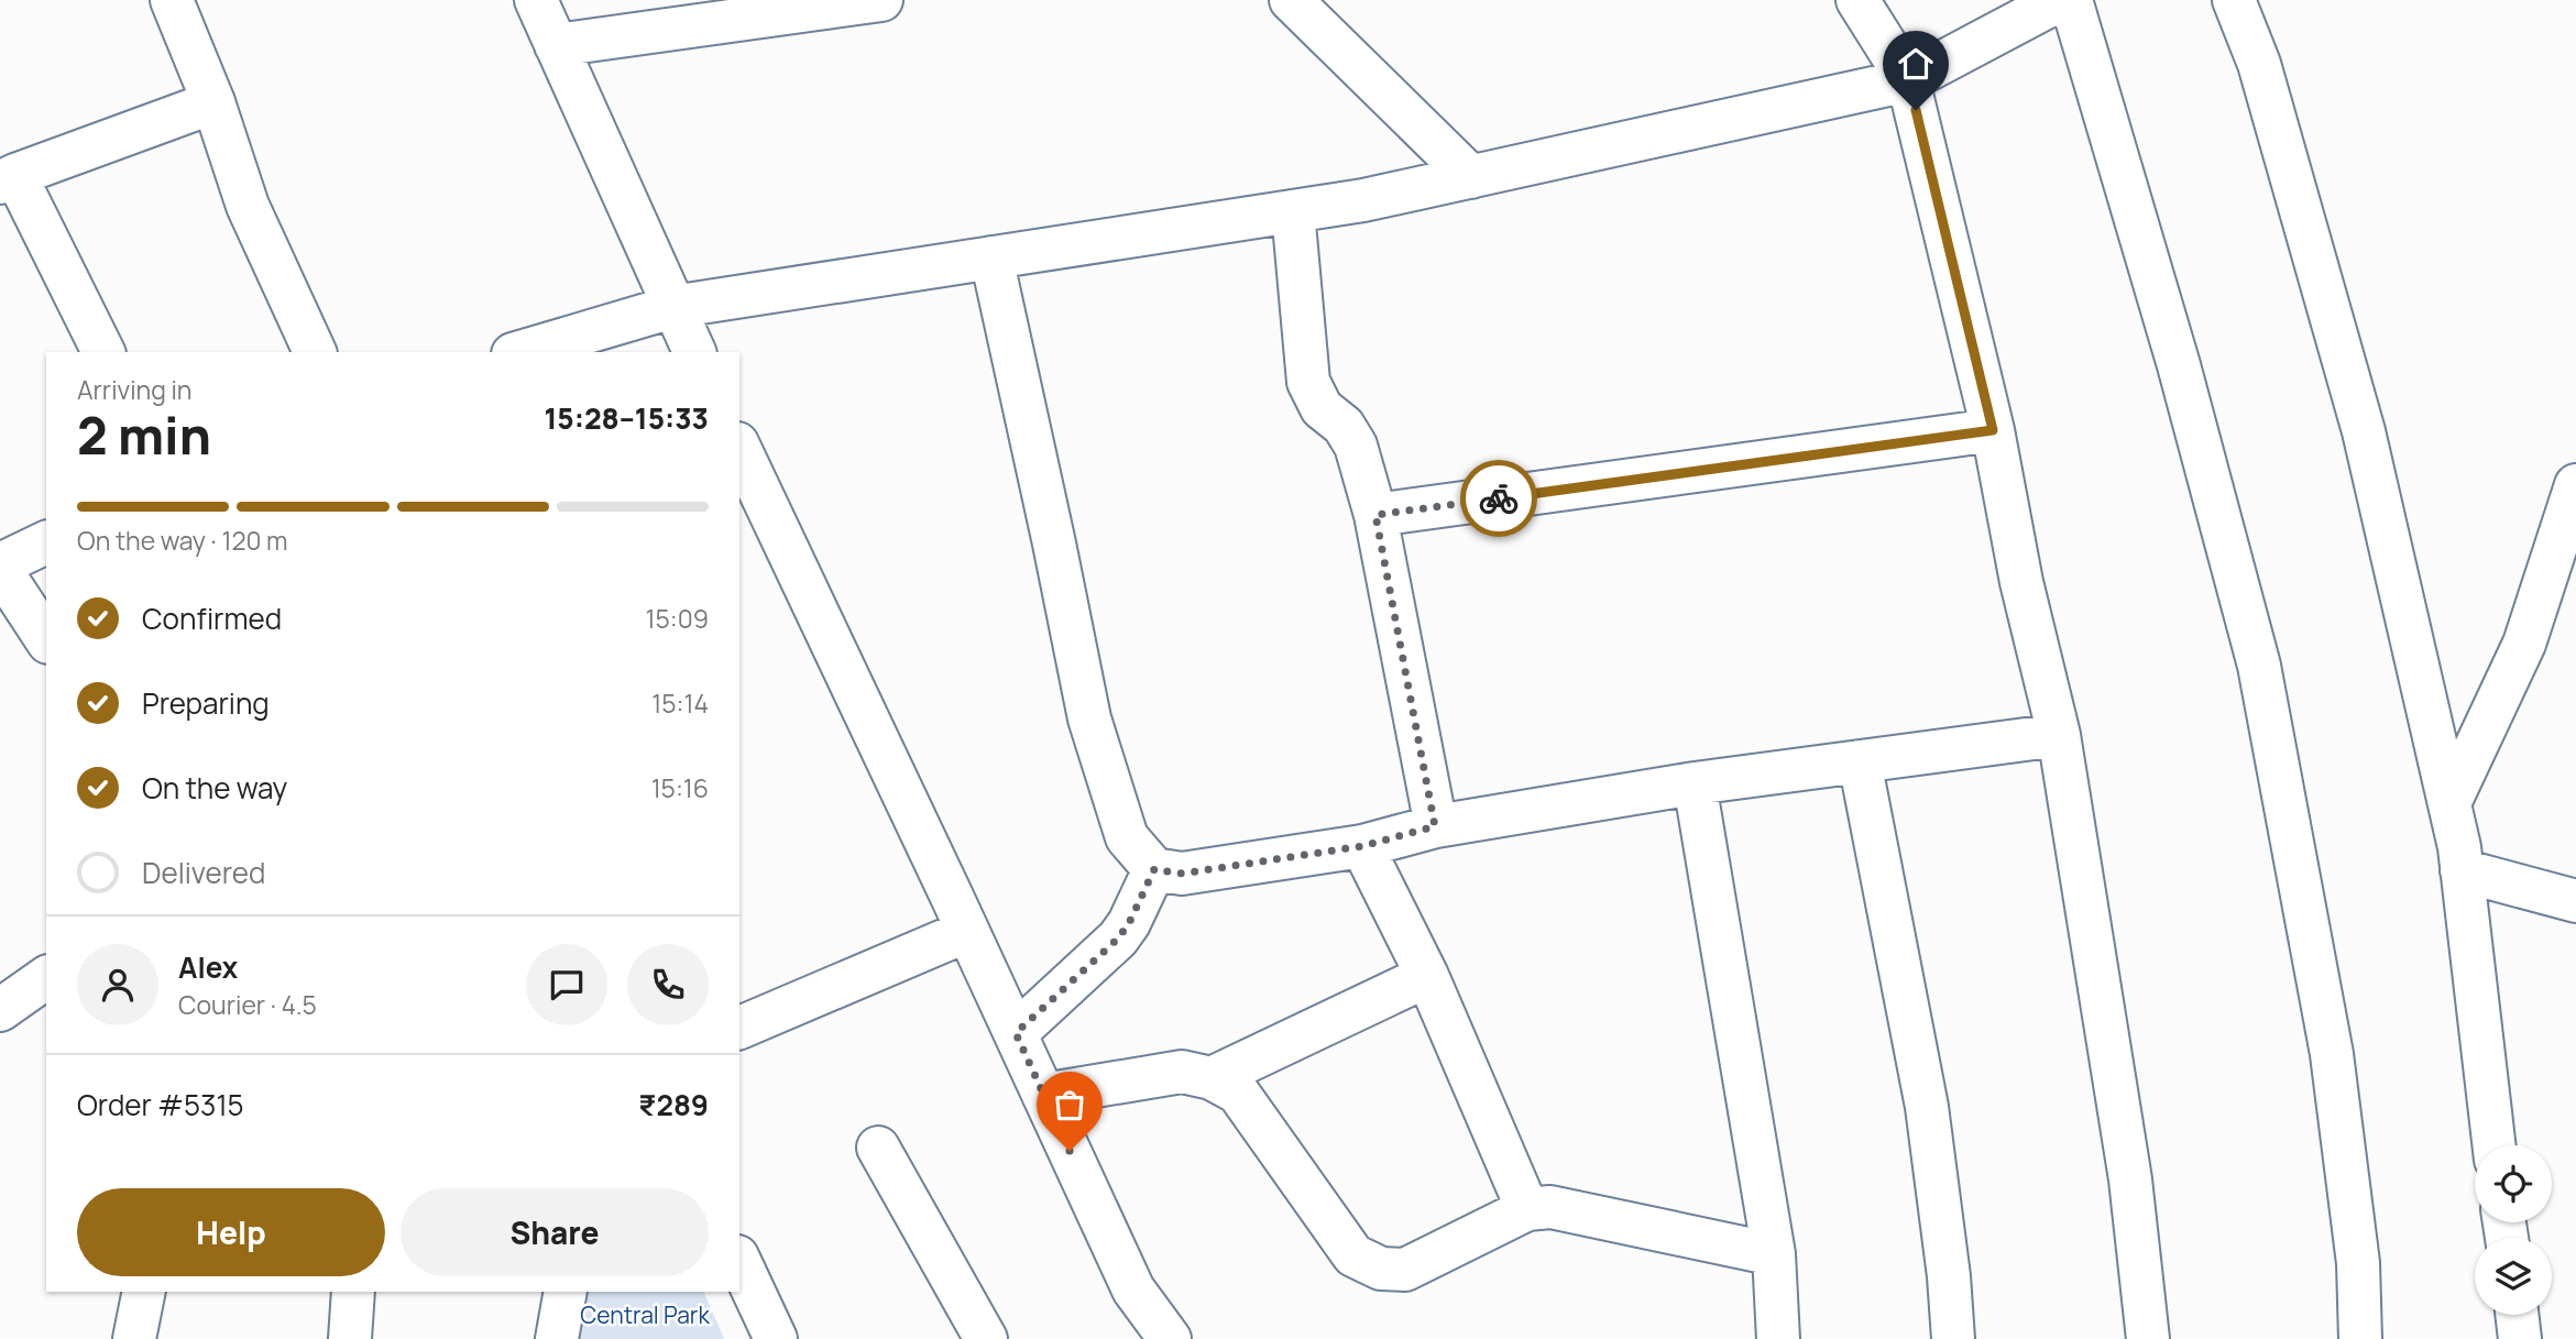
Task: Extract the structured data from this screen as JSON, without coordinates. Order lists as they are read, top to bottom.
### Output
{
  "parks": ["Central Park"],
  "page": {
    "heading": ["2 min", "Arriving in", "15:28–15:33"],
    "panel": [
      "Alex",
      "Courier · 4.5",
      "Order #5315",
      "₹289"
    ],
    "bar": "On the way · 120 m",
    "list": [
      ["Confirmed", "15:09"],
      ["Preparing", "15:14"],
      ["On the way", "15:16"],
      "Delivered"
    ],
    "buttons": ["Help", "Share"]
  }
}
